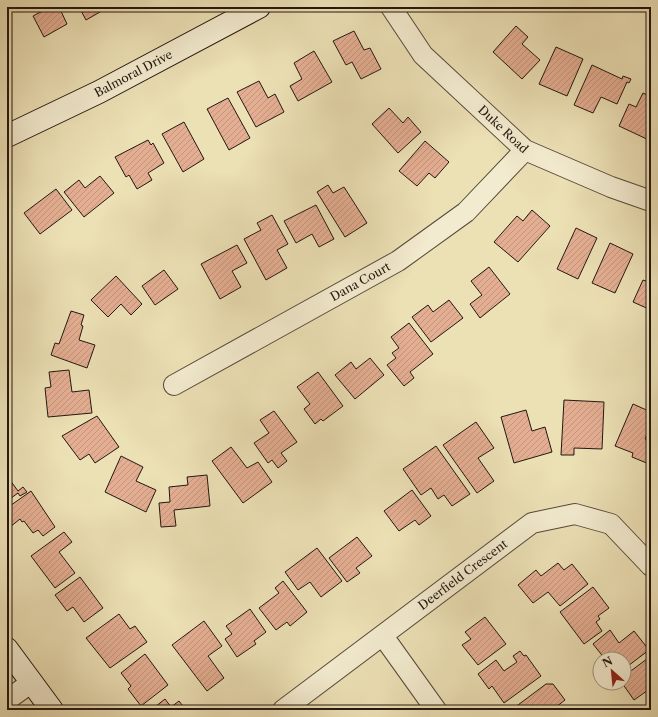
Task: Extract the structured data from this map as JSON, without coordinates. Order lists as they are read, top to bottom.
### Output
{
  "streets": {
    "street": [
      "Balmoral Drive",
      "Duke Road",
      "Dana Court",
      "Deerfield Crescent"
    ]
  },
  "crossings": [
    ["Duke Road", "Dana Court"]
  ],
  "north": "top left"
}
